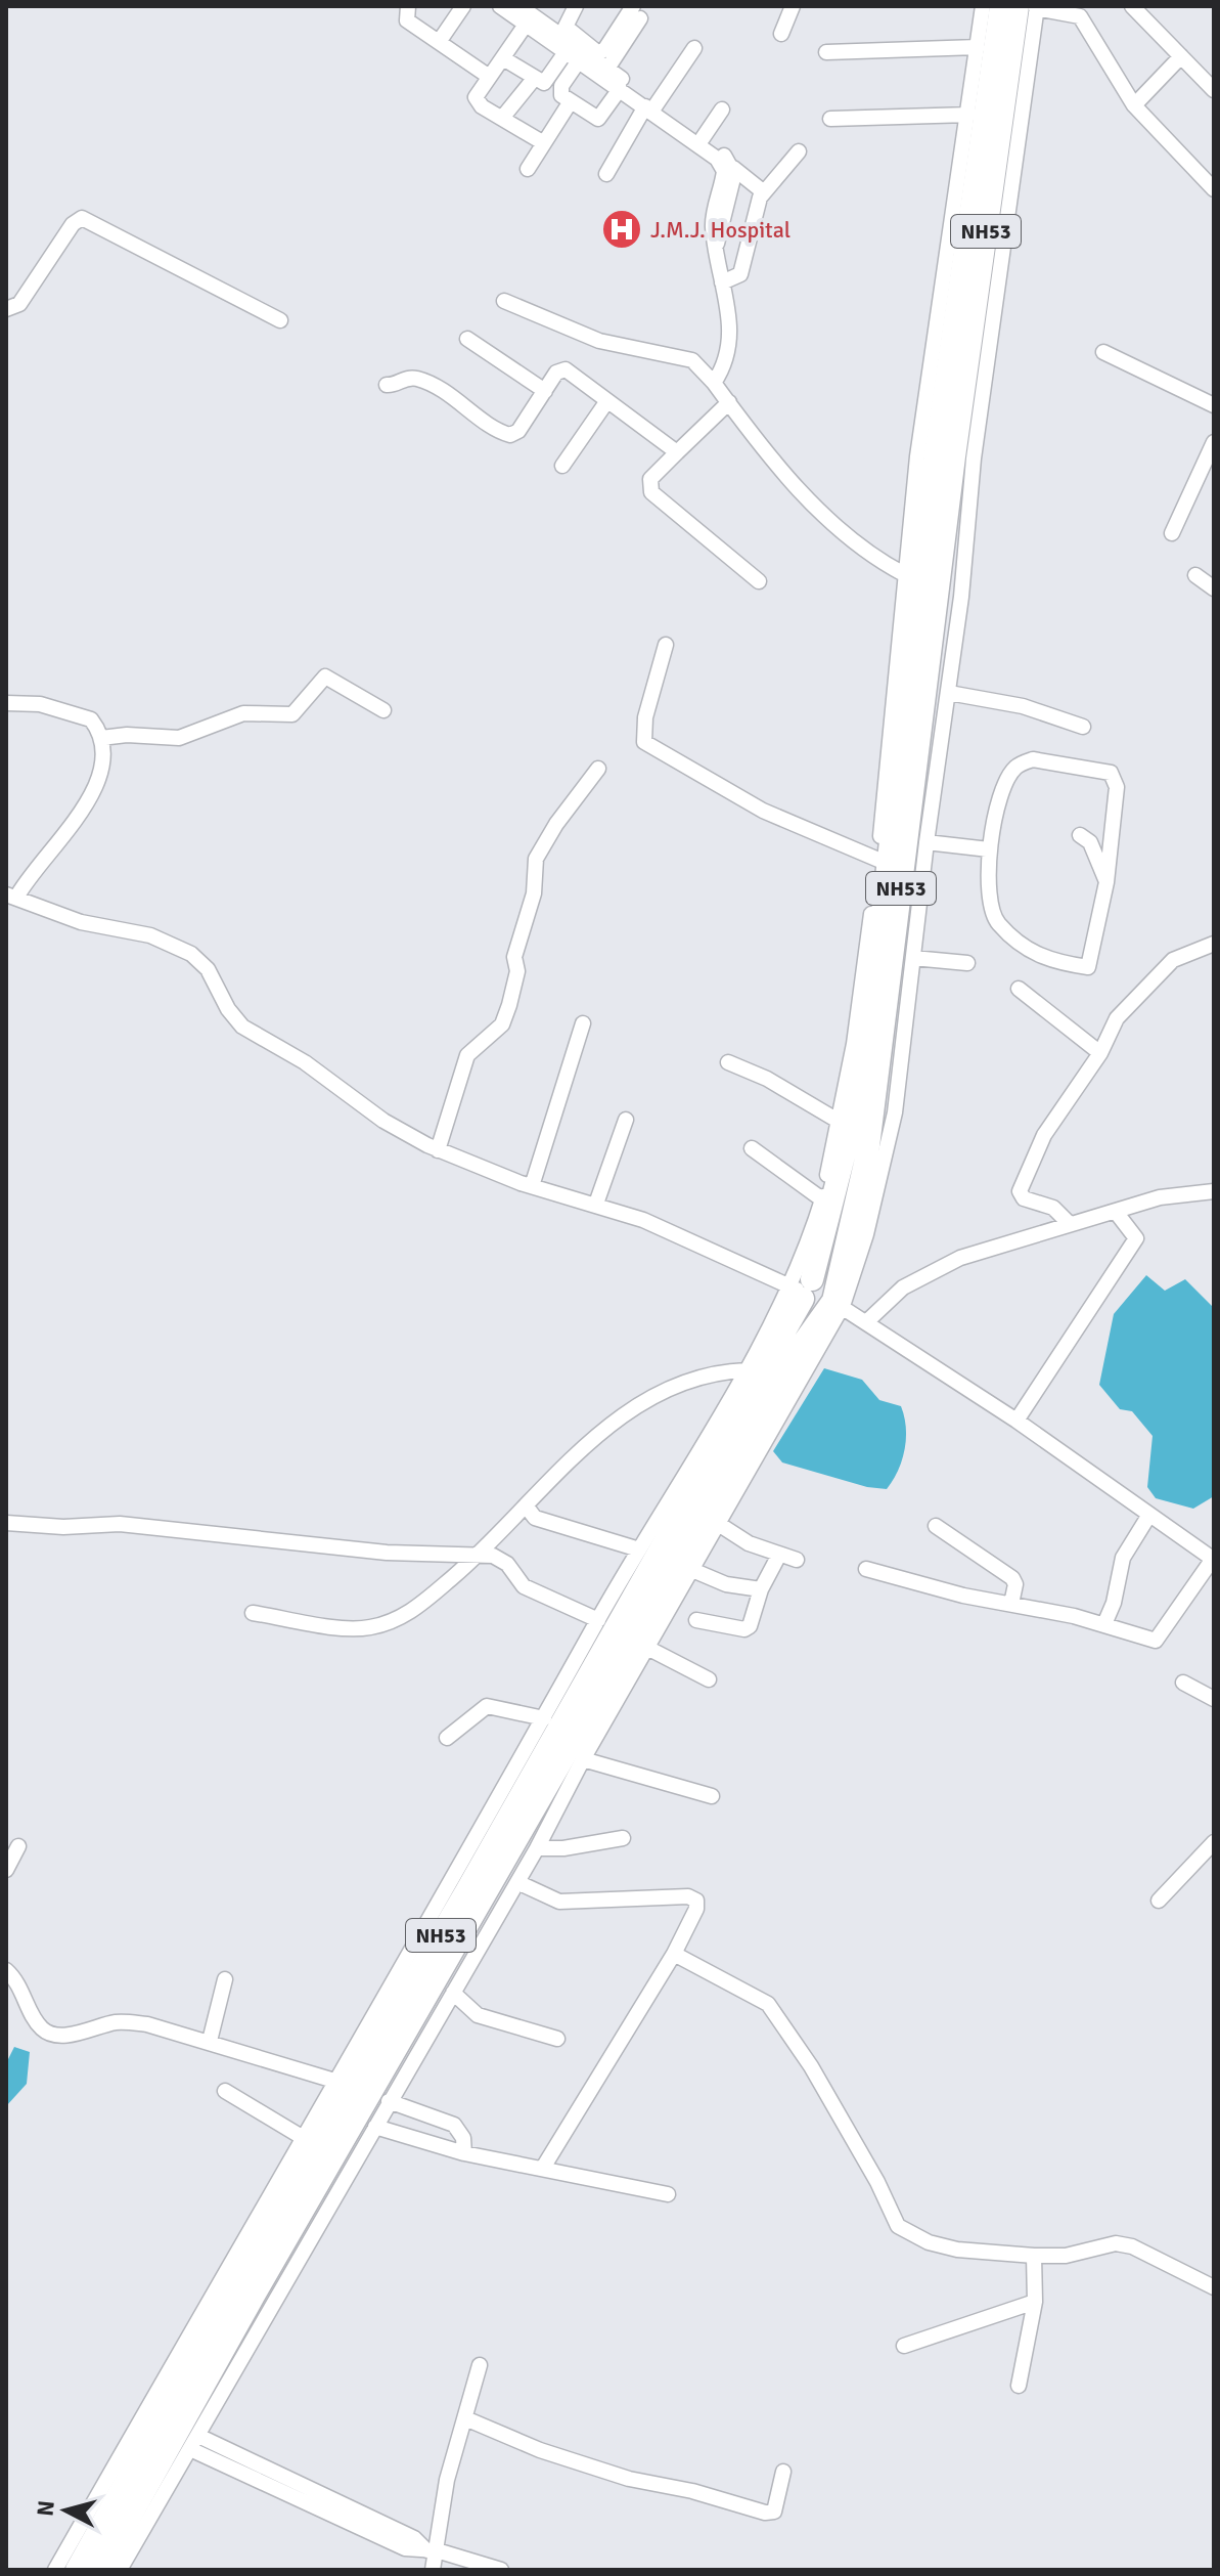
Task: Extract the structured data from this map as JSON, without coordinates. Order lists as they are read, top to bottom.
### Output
{
  "streets": {
    "highway": ["NH53"]
  },
  "places": {
    "hospital": ["J.M.J. Hospital"]
  },
  "north": "left"
}
